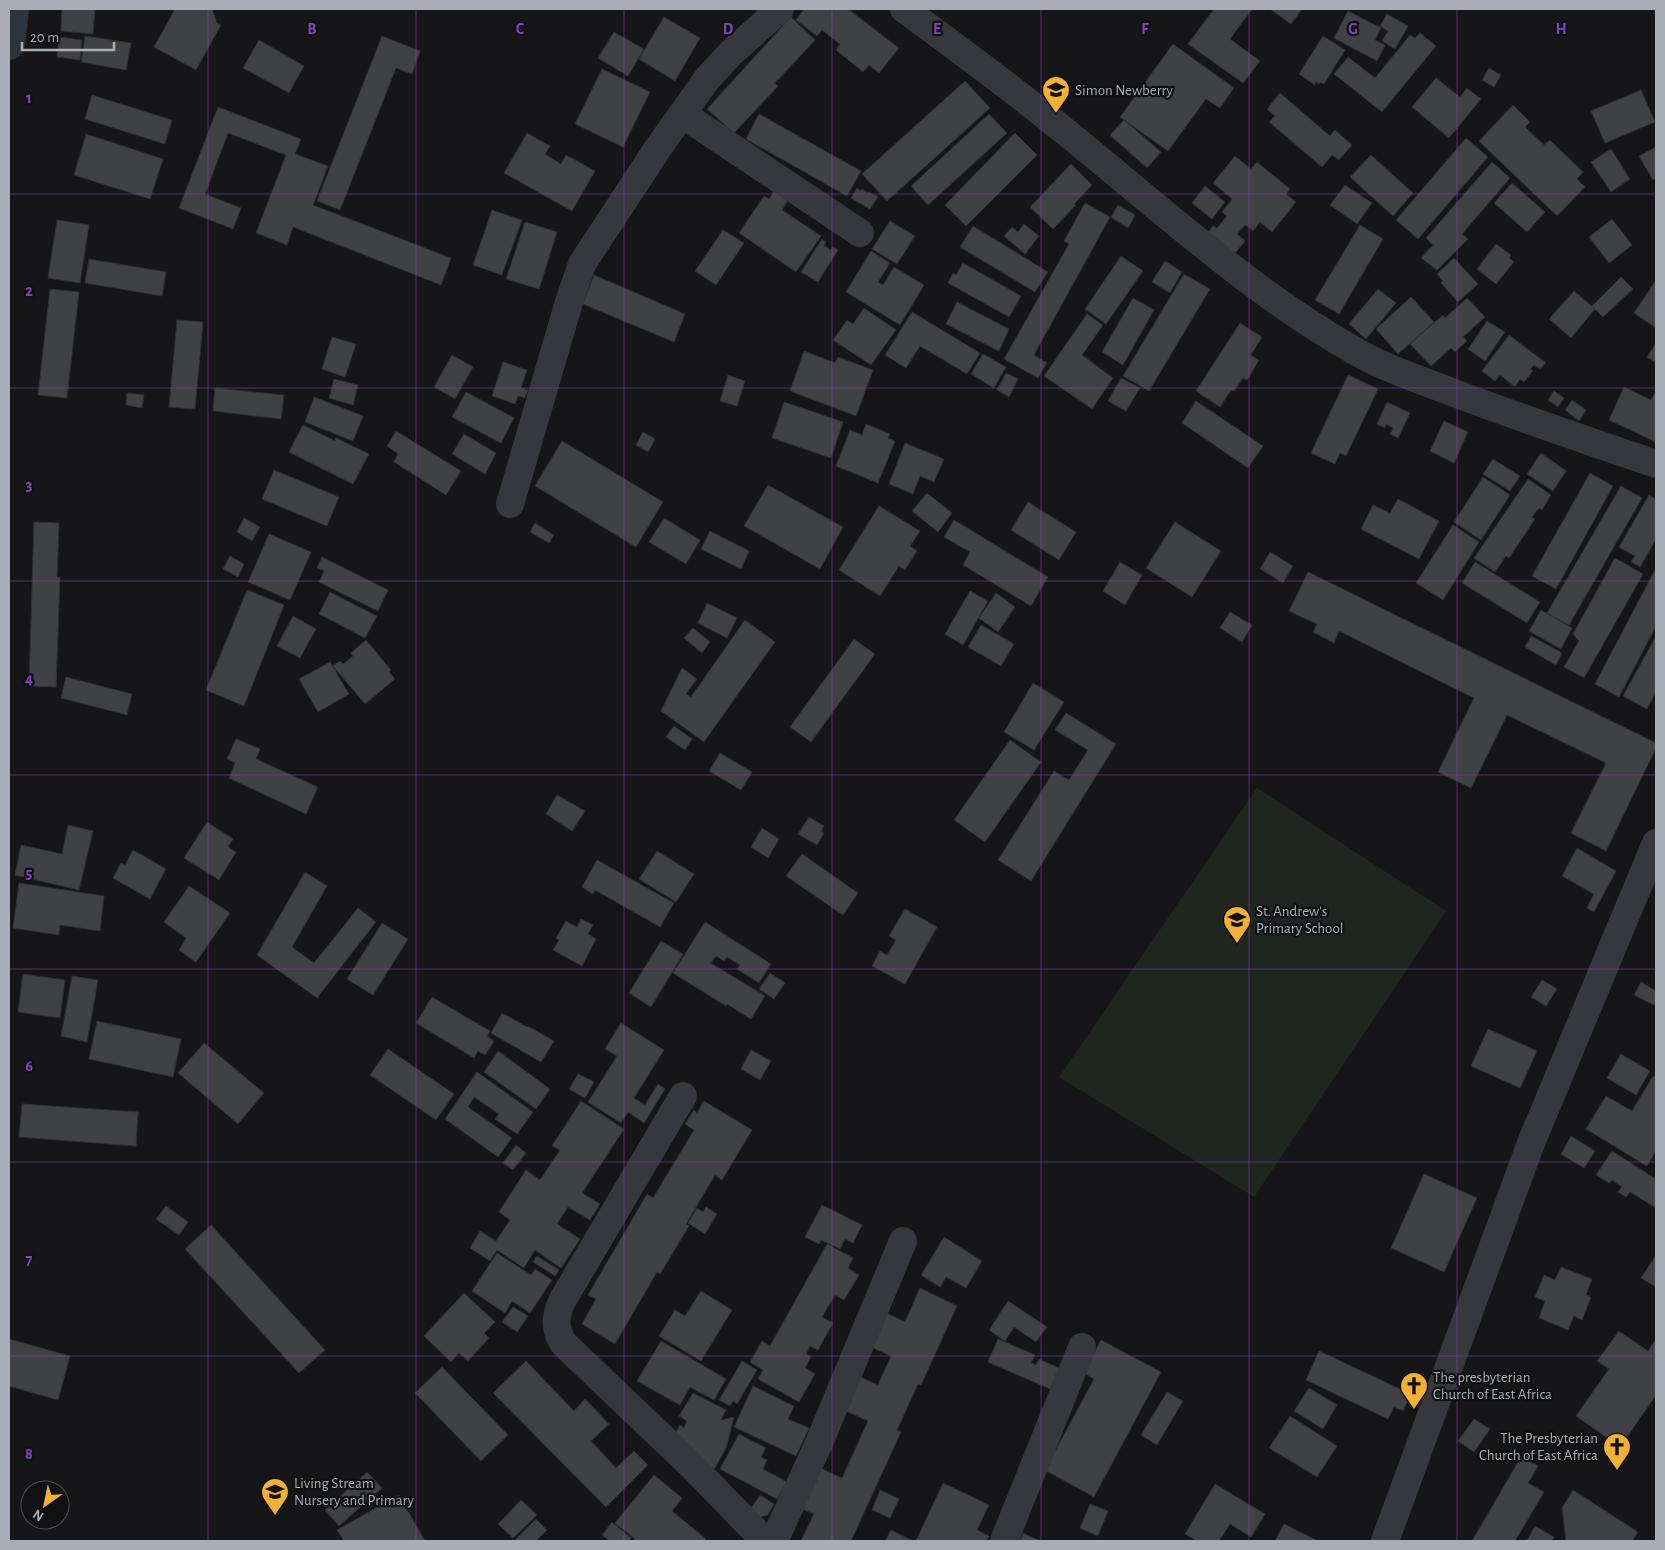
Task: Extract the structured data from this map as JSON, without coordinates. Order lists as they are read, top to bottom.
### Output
{
  "places": {
    "school or university": ["Simon Newberry", "St. Andrew's Primary School", "Living Stream Nursery and Primary"],
    "church": ["The presbyterian Church of East Africa", "The Presbyterian Church of East Africa"]
  },
  "scale_bar": "20 m",
  "north": "bottom left",
  "grid": {
    "columns": [
      "B",
      "C",
      "D",
      "E",
      "F",
      "G",
      "H"
    ],
    "rows": [
      "1",
      "2",
      "3",
      "4",
      "5",
      "6",
      "7",
      "8"
    ]
  }
}
